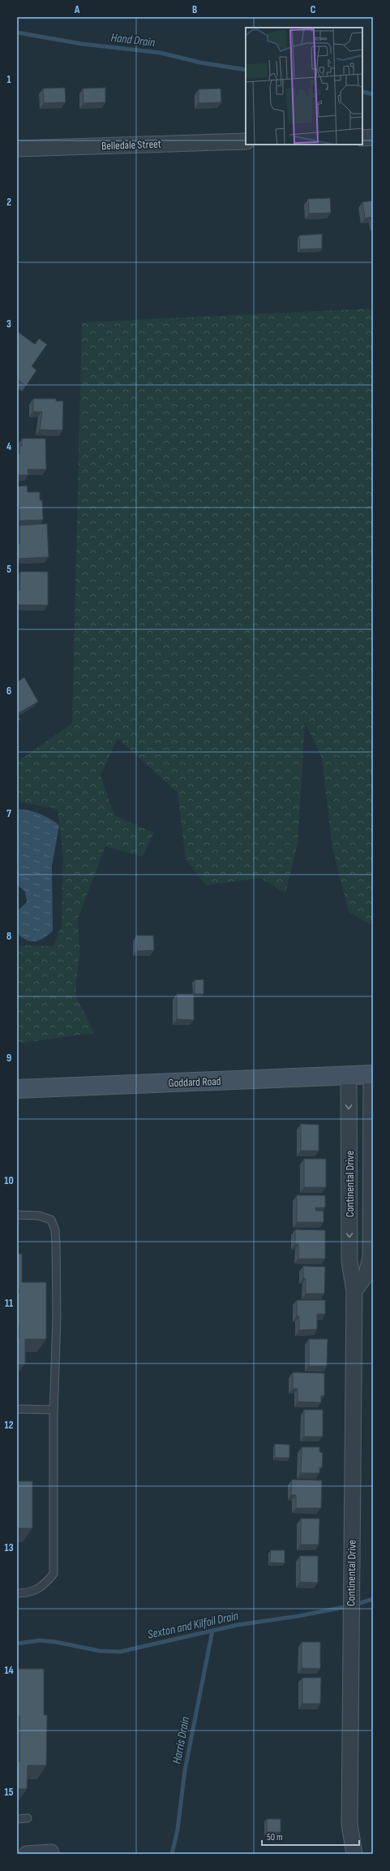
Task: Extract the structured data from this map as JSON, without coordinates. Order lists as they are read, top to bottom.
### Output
{
  "streets": {
    "main road": ["Goddard Road"],
    "street": ["Belledale Street", "Continental Drive"]
  },
  "crossings": [
    ["Goddard Road", "Continental Drive"]
  ],
  "water": ["Hand Drain", "Sexton and Kilfoil Drain", "Harris Drain"],
  "scale_bar": "50 m",
  "grid": {
    "columns": ["A", "B", "C"],
    "rows": [
      "1",
      "2",
      "3",
      "4",
      "5",
      "6",
      "7",
      "8",
      "9",
      "10",
      "11",
      "12",
      "13",
      "14",
      "15"
    ]
  }
}
